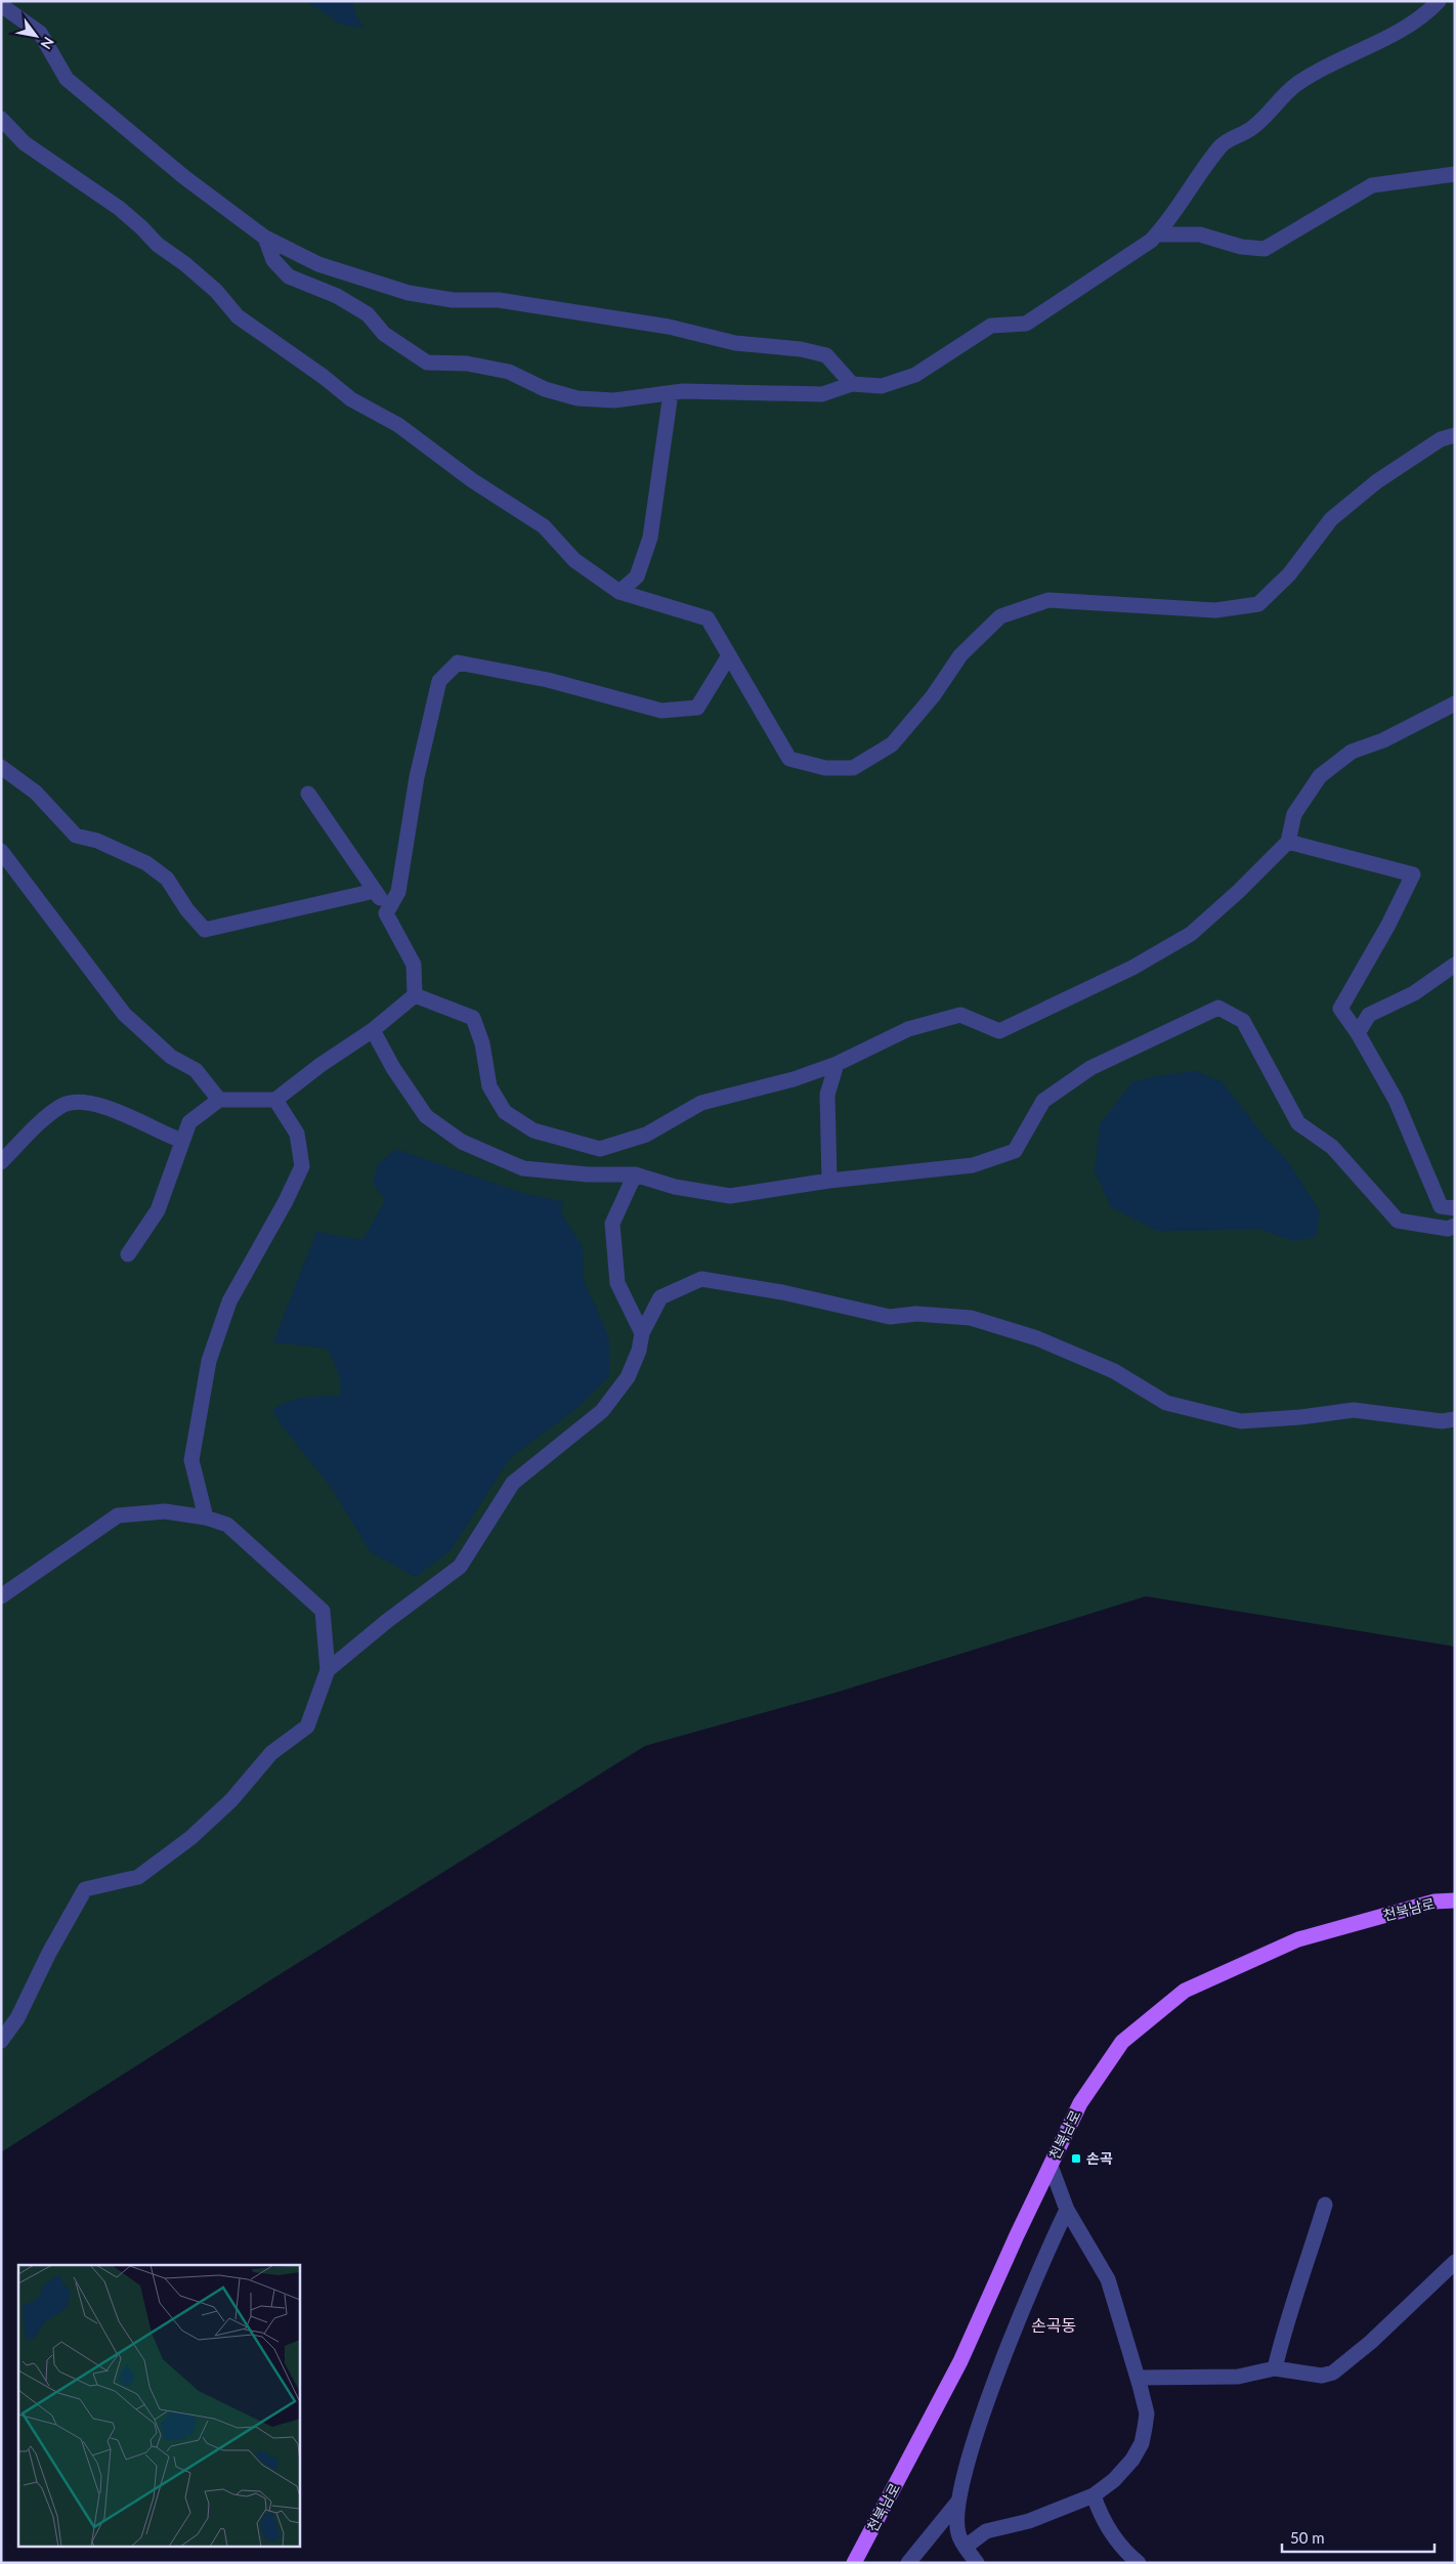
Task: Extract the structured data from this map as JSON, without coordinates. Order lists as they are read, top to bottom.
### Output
{
  "streets": {
    "main road": ["천북남로"]
  },
  "districts": ["손곡동"],
  "places": {
    "transit": ["손곡"]
  },
  "scale_bar": "50 m",
  "north": "bottom right"
}
